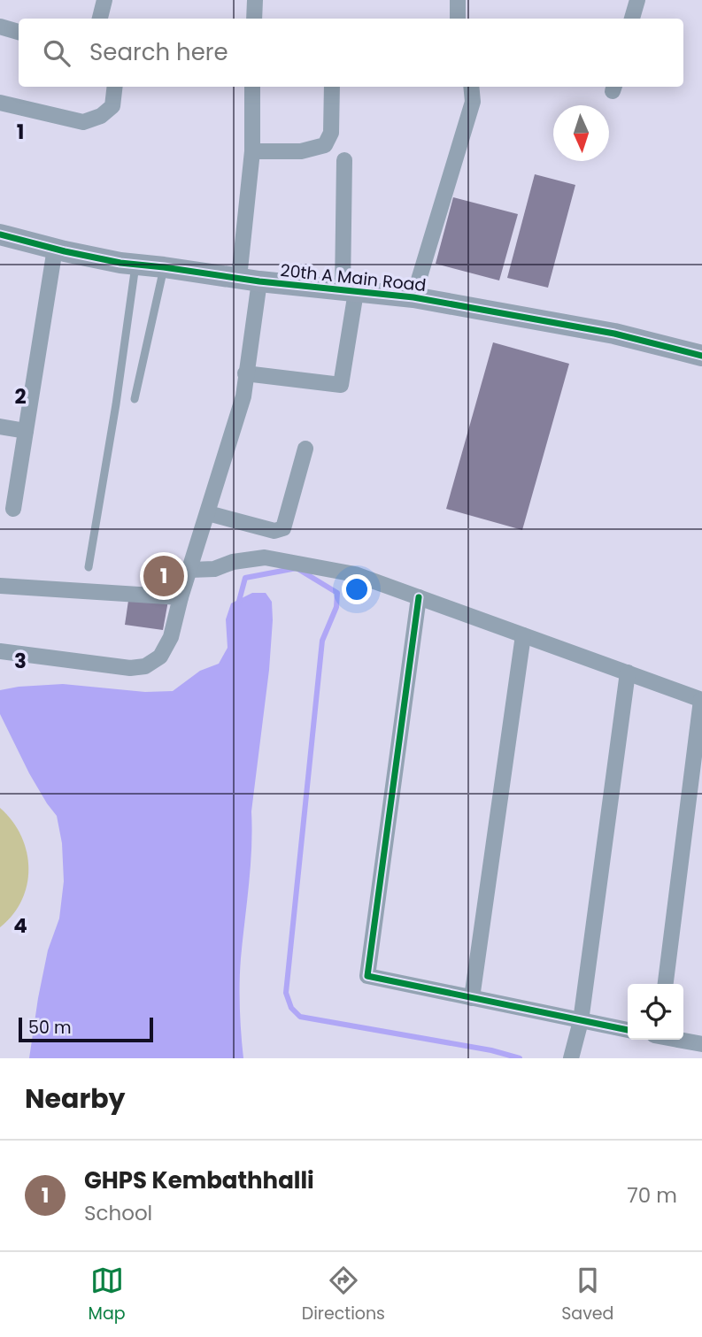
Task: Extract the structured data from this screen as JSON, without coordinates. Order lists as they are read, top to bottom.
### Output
{
  "streets": {
    "street": ["20th A Main Road"]
  },
  "scale_bar": "50 m",
  "north": "bottom",
  "page": {
    "search": "Search here",
    "pins": "1",
    "scale": "50 m",
    "heading": "Nearby",
    "list": [
      {
        "mark": "1",
        "name": "GHPS Kembathhalli",
        "note": "School",
        "value": "70 m"
      }
    ],
    "nav": ["Map", "Directions", "Saved"]
  },
  "grid": {
    "rows": [
      "1",
      "2",
      "3",
      "4"
    ]
  }
}
